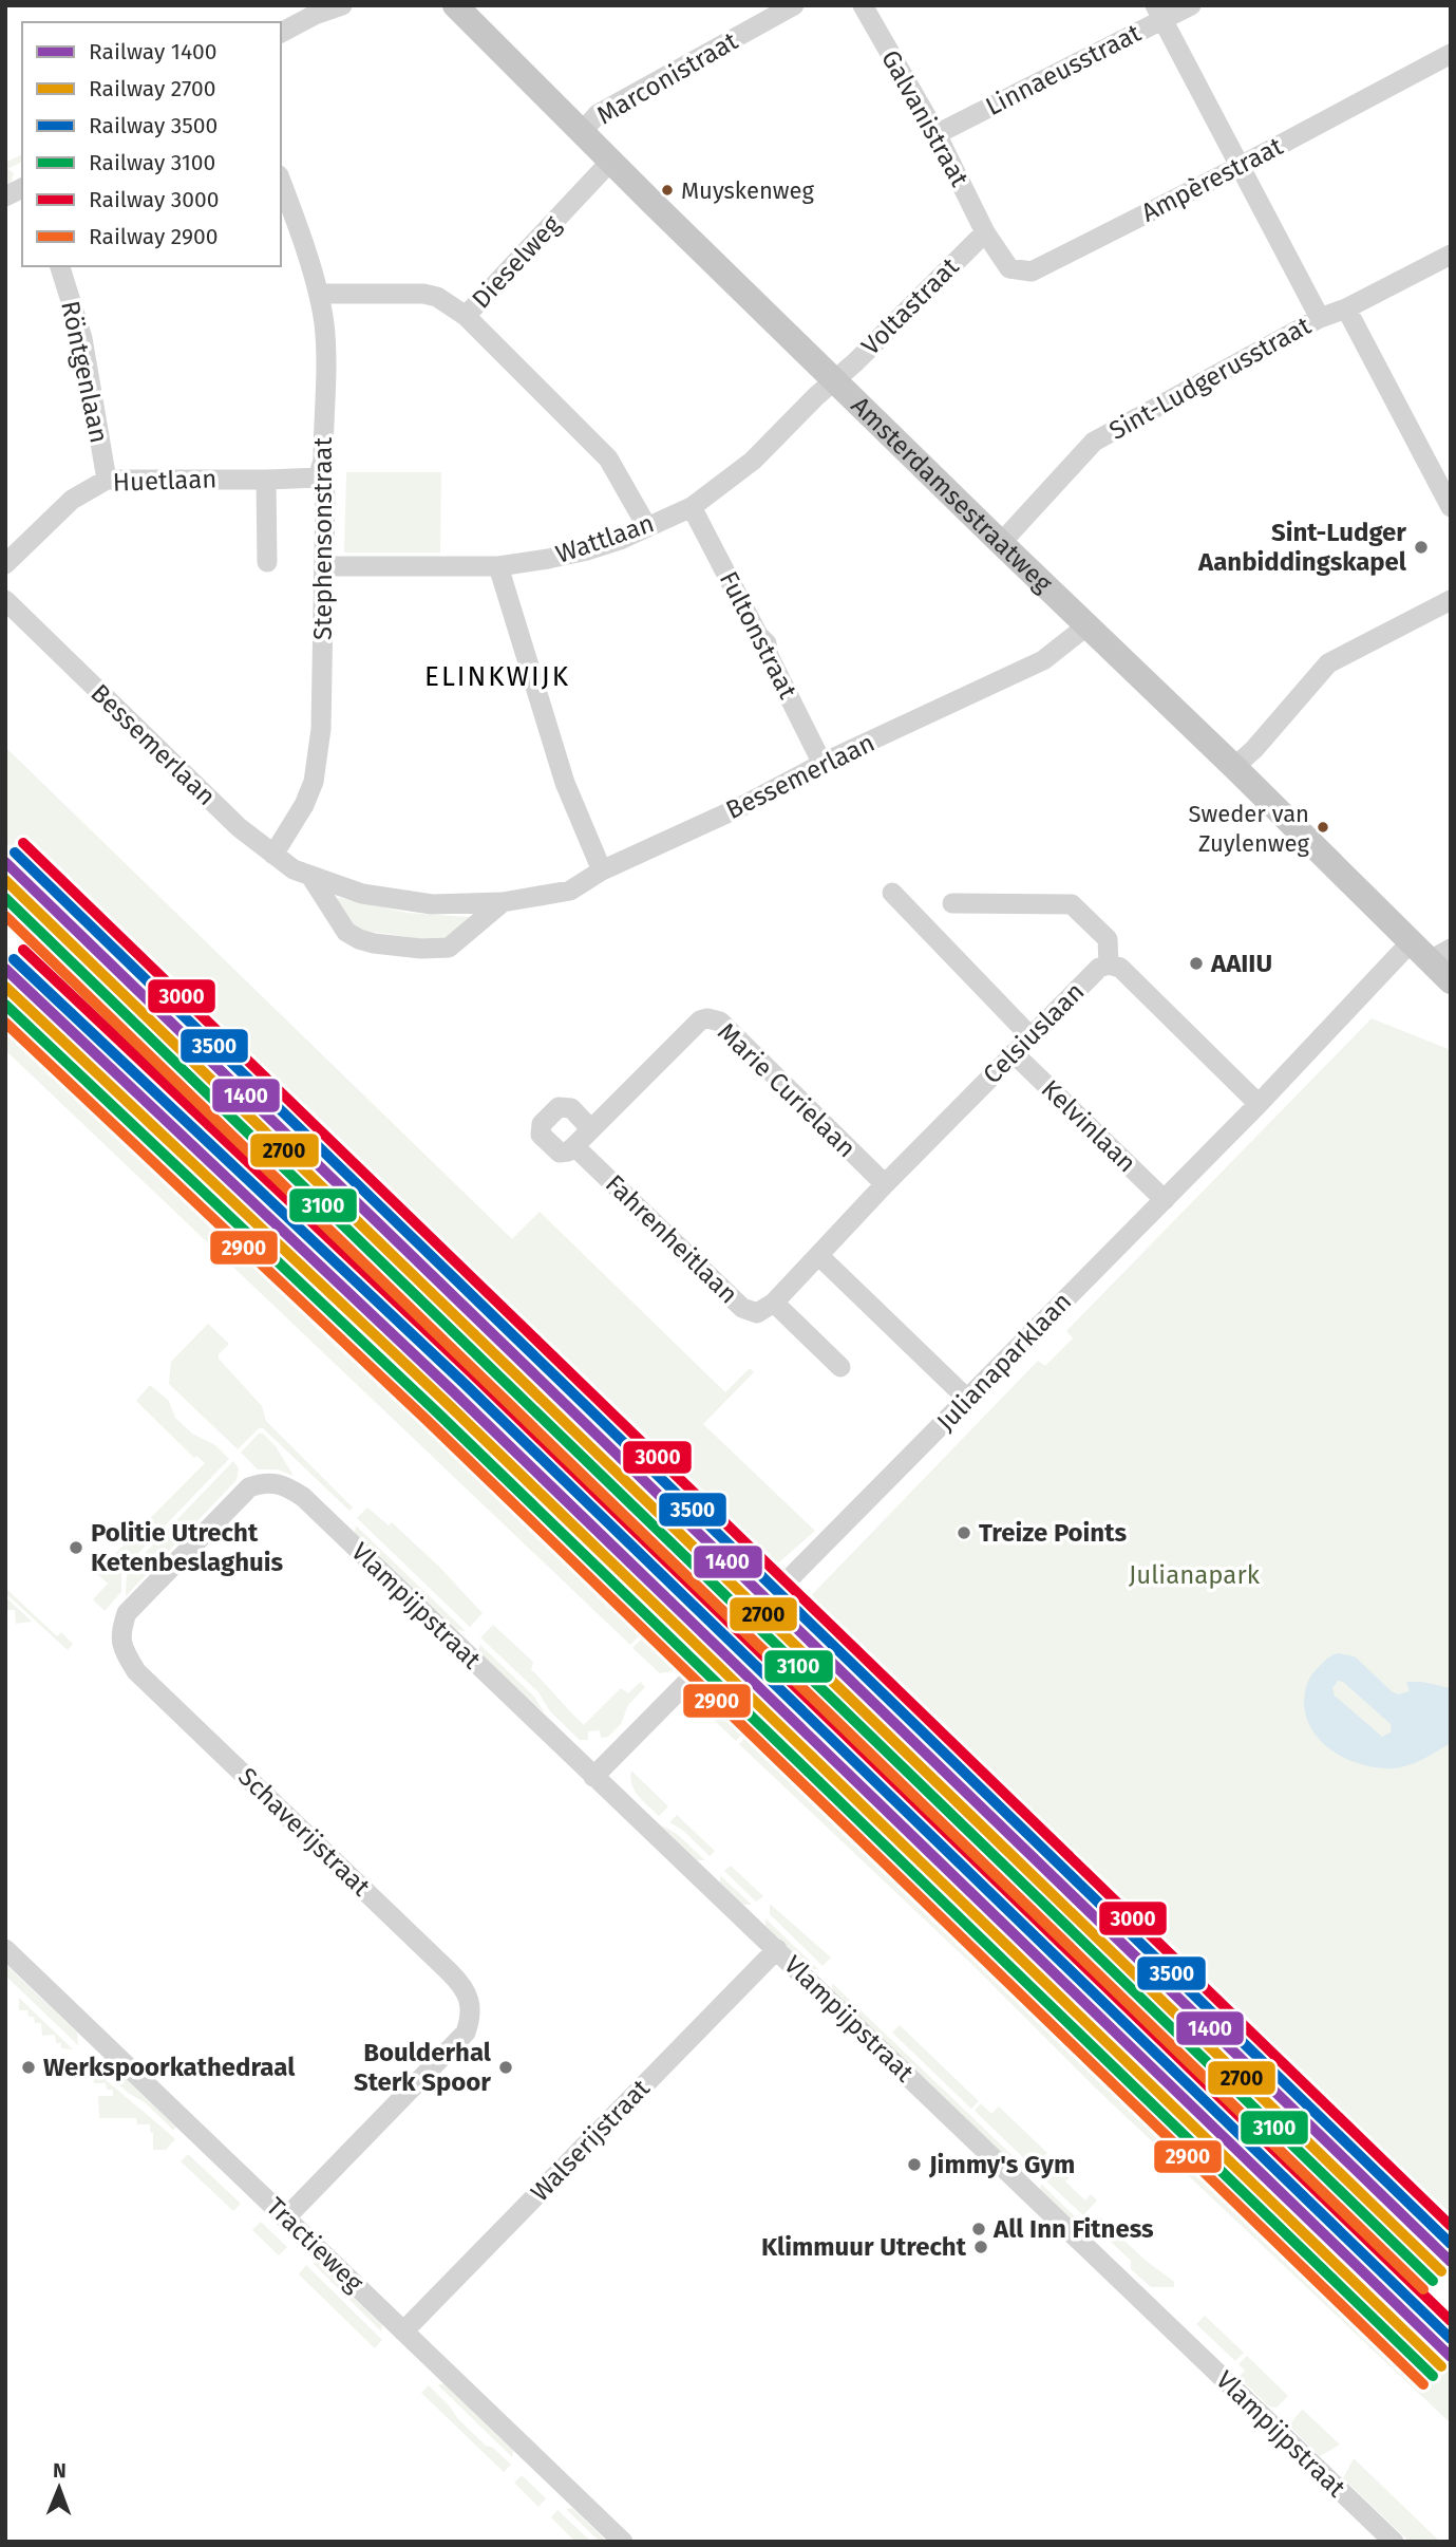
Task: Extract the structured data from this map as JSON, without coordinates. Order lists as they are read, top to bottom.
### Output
{
  "streets": {
    "main road": ["Amsterdamsestraatweg"],
    "street": [
      "Linnaeusstraat",
      "Marconistraat",
      "Galvanistraat",
      "Ampèrestraat",
      "Dieselweg",
      "Voltastraat",
      "Röntgenlaan",
      "Sint-Ludgerusstraat",
      "Huetlaan",
      "Stephensonstraat",
      "Wattlaan",
      "Fultonstraat",
      "Bessemerlaan",
      "Celsiuslaan",
      "Marie Curielaan",
      "Kelvinlaan",
      "Fahrenheitlaan",
      "Julianaparklaan",
      "Vlampijpstraat",
      "Schaverijstraat",
      "Walserijstraat",
      "Tractieweg"
    ]
  },
  "crossings": [
    ["Linnaeusstraat", "Galvanistraat"],
    ["Marconistraat", "Amsterdamsestraatweg"],
    ["Galvanistraat", "Ampèrestraat"],
    ["Galvanistraat", "Voltastraat"],
    ["Ampèrestraat", "Voltastraat"],
    ["Dieselweg", "Amsterdamsestraatweg"],
    ["Dieselweg", "Stephensonstraat"],
    ["Voltastraat", "Amsterdamsestraatweg"],
    ["Voltastraat", "Wattlaan"],
    ["Röntgenlaan", "Huetlaan"],
    ["Sint-Ludgerusstraat", "Amsterdamsestraatweg"],
    ["Huetlaan", "Stephensonstraat"],
    ["Amsterdamsestraatweg", "Wattlaan"],
    ["Amsterdamsestraatweg", "Bessemerlaan"],
    ["Amsterdamsestraatweg", "Julianaparklaan"],
    ["Stephensonstraat", "Wattlaan"],
    ["Stephensonstraat", "Bessemerlaan"],
    ["Wattlaan", "Fultonstraat"],
    ["Fultonstraat", "Bessemerlaan"],
    ["Celsiuslaan", "Marie Curielaan"],
    ["Celsiuslaan", "Kelvinlaan"],
    ["Celsiuslaan", "Fahrenheitlaan"],
    ["Celsiuslaan", "Julianaparklaan"],
    ["Marie Curielaan", "Fahrenheitlaan"],
    ["Kelvinlaan", "Julianaparklaan"],
    ["Julianaparklaan", "Vlampijpstraat"],
    ["Vlampijpstraat", "Schaverijstraat"],
    ["Vlampijpstraat", "Walserijstraat"],
    ["Schaverijstraat", "Tractieweg"],
    ["Walserijstraat", "Tractieweg"]
  ],
  "districts": ["ELINKWIJK"],
  "parks": ["Julianapark"],
  "places": [
    "Muyskenweg",
    "Sint-Ludger Aanbiddingskapel",
    "Sweder van Zuylenweg",
    "AAIIU",
    "Treize Points",
    "Politie Utrecht Ketenbeslaghuis",
    "Werkspoorkathedraal",
    "Boulderhal Sterk Spoor",
    "Jimmy's Gym",
    "All Inn Fitness",
    "Klimmuur Utrecht"
  ],
  "lines": [
    "rail line 3000",
    "rail line 3500",
    "rail line 1400",
    "rail line 2700",
    "rail line 3100",
    "rail line 2900"
  ],
  "legend": [
    "Railway 1400",
    "Railway 2700",
    "Railway 3500",
    "Railway 3100",
    "Railway 3000",
    "Railway 2900"
  ],
  "north": "top"
}
